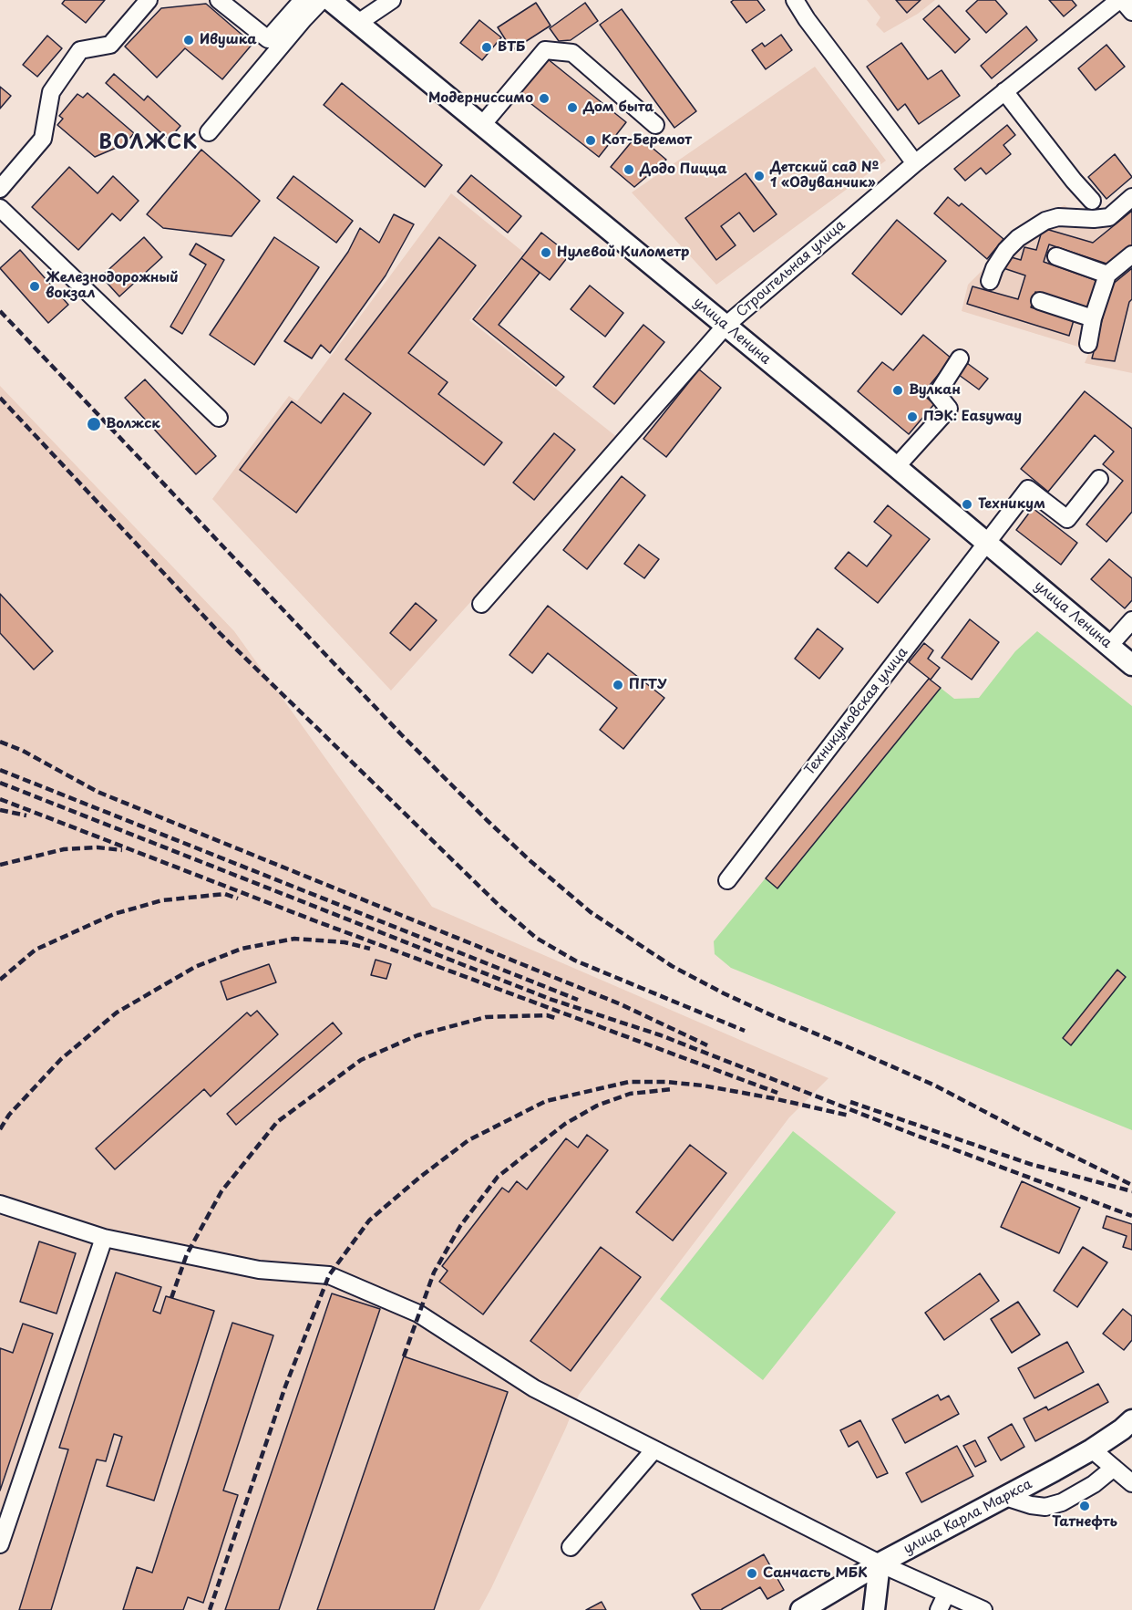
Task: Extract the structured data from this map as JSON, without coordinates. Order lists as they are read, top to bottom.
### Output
{
  "streets": {
    "main road": ["улица Ленина", "улица Карла Маркса"],
    "street": ["Строительная улица", "Техникумовская улица"]
  },
  "crossings": [
    ["Строительная улица", "улица Ленина"],
    ["улица Ленина", "Техникумовская улица"]
  ],
  "districts": ["ВОЛЖСК"],
  "places": [
    "Ивушка",
    "ВТБ",
    "Модерниссимо",
    "Дом быта",
    "Кот-Беремот",
    "Додо Пицца",
    "Детский сад № 1 «Одуванчик»",
    "Нулевой Километр",
    "Железнодорожный вокзал",
    "Вулкан",
    "ПЭК: Easyway",
    "Волжск",
    "Техникум",
    "ПГТУ",
    "Татнефть",
    "Санчасть МБК"
  ]
}
